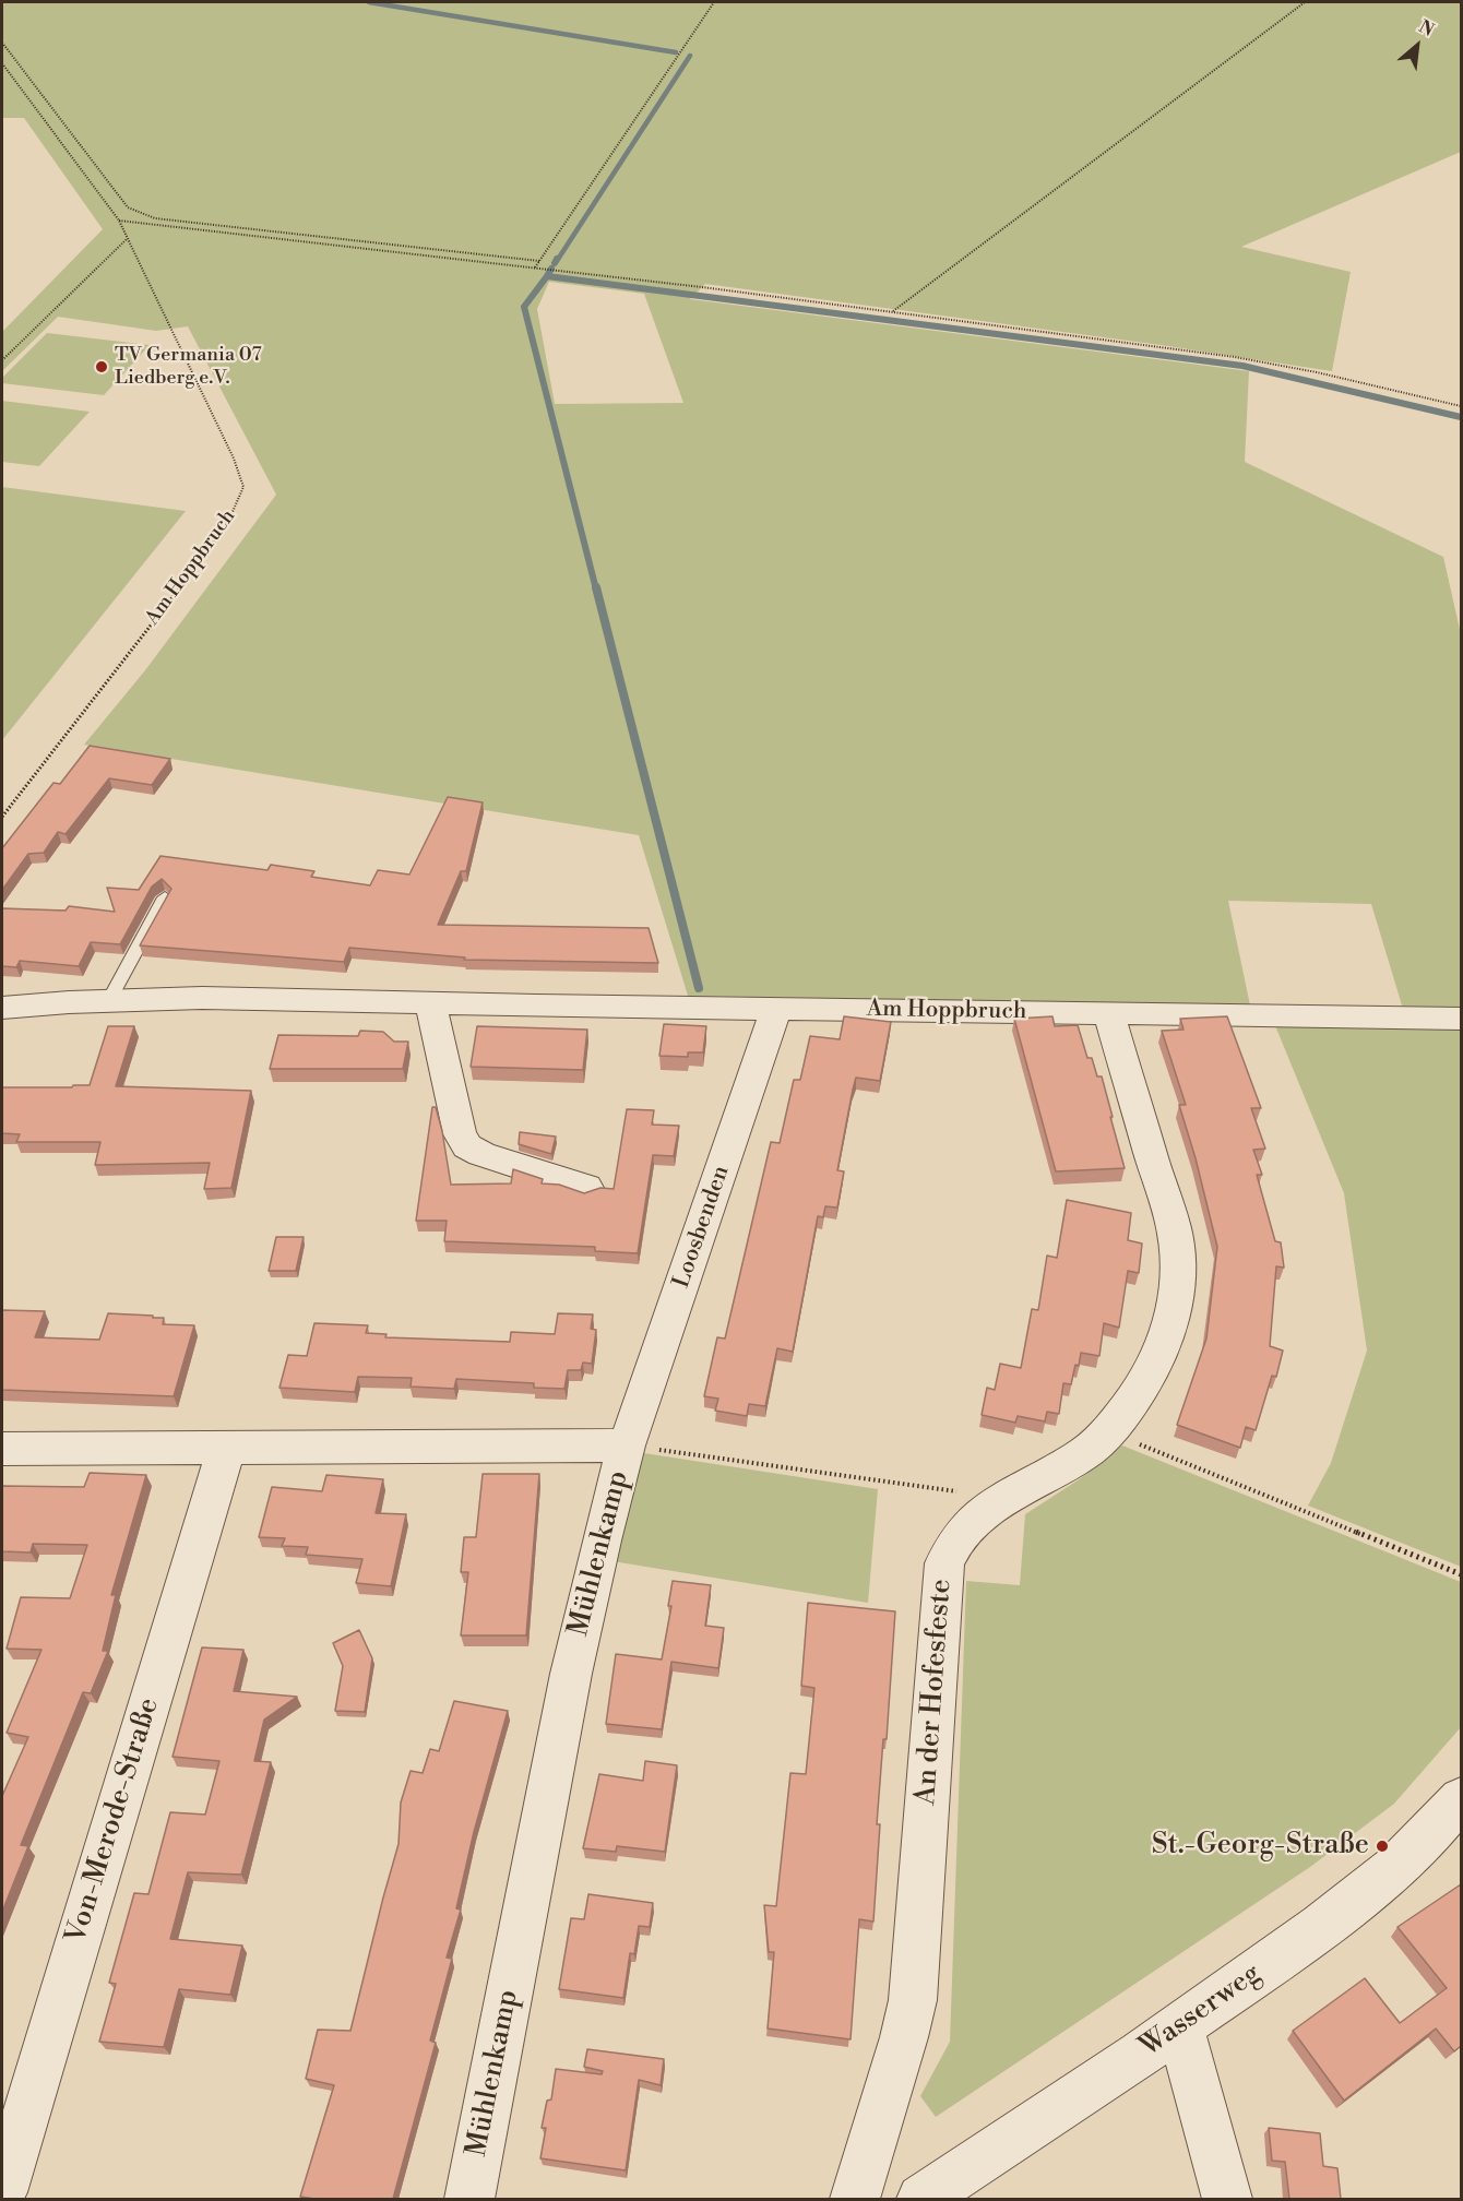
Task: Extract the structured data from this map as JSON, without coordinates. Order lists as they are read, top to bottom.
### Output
{
  "streets": {
    "street": [
      "Am Hoppbruch",
      "Loosbenden",
      "Mühlenkamp",
      "An der Hofesfeste",
      "Von-Merode-Straße",
      "Wasserweg"
    ]
  },
  "crossings": [
    ["Am Hoppbruch", "Loosbenden"],
    ["Am Hoppbruch", "An der Hofesfeste"],
    ["Loosbenden", "Mühlenkamp"],
    ["Mühlenkamp", "Von-Merode-Straße"]
  ],
  "places": ["TV Germania 07 Liedberg e.V.", "St.-Georg-Straße"],
  "north": "top right"
}
